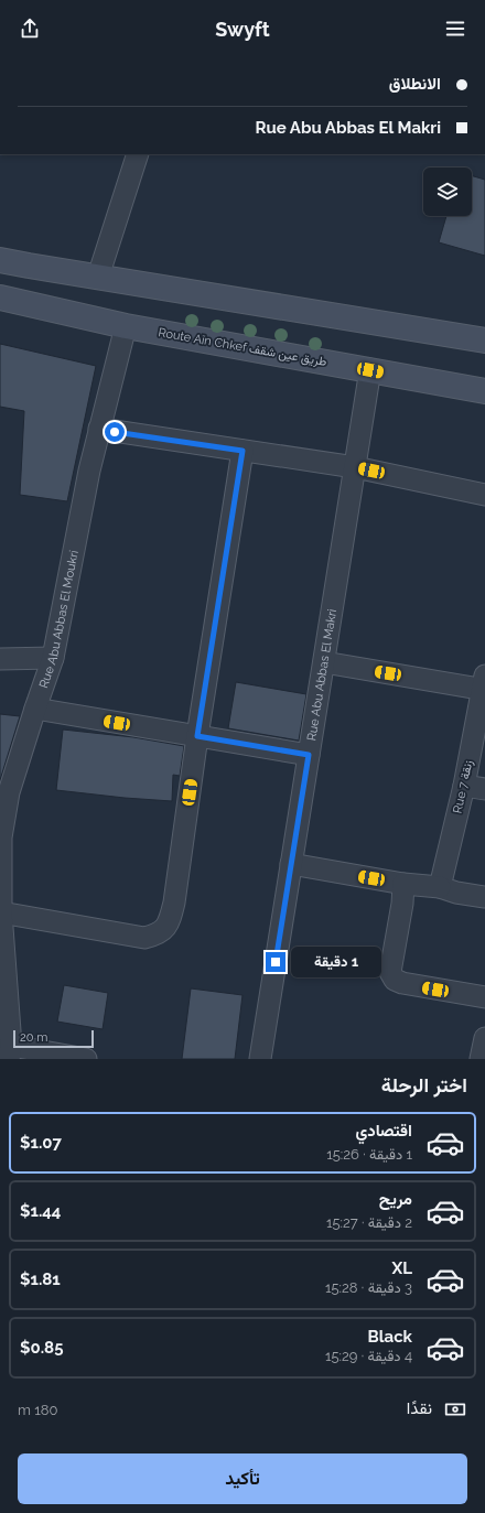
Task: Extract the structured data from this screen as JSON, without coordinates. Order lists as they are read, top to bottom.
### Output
{
  "streets": {
    "main road": ["Route Aïn Chkef طريق عين شقف"],
    "street": ["Rue Abu Abbas El Moukri", "Rue Abu Abbas El Makri", "Rue 7 زنقة"]
  },
  "crossings": [
    ["Route Aïn Chkef طريق عين شقف", "Rue Abu Abbas El Moukri"],
    ["Route Aïn Chkef طريق عين شقف", "Rue Abu Abbas El Makri"]
  ],
  "scale_bar": "20 m",
  "page": {
    "header": "Swyft",
    "banner": ["الانطلاق", "Rue Abu Abbas El Makri"],
    "bubble": "1 دقيقة",
    "scale": "20 m",
    "heading": "اختر الرحلة",
    "list": [
      {
        "name": "اقتصادي",
        "note": "1 دقيقة · 15:26",
        "value": "$1.07"
      },
      {
        "name": "مريح",
        "note": "2 دقيقة · 15:27",
        "value": "$1.44"
      },
      {
        "name": "XL",
        "note": "3 دقيقة · 15:28",
        "value": "$1.81"
      },
      {
        "name": "Black",
        "note": "4 دقيقة · 15:29",
        "value": "$0.85"
      }
    ],
    "pay": ["نقدًا", "180 m"],
    "buttons": "تأكيد"
  }
}
